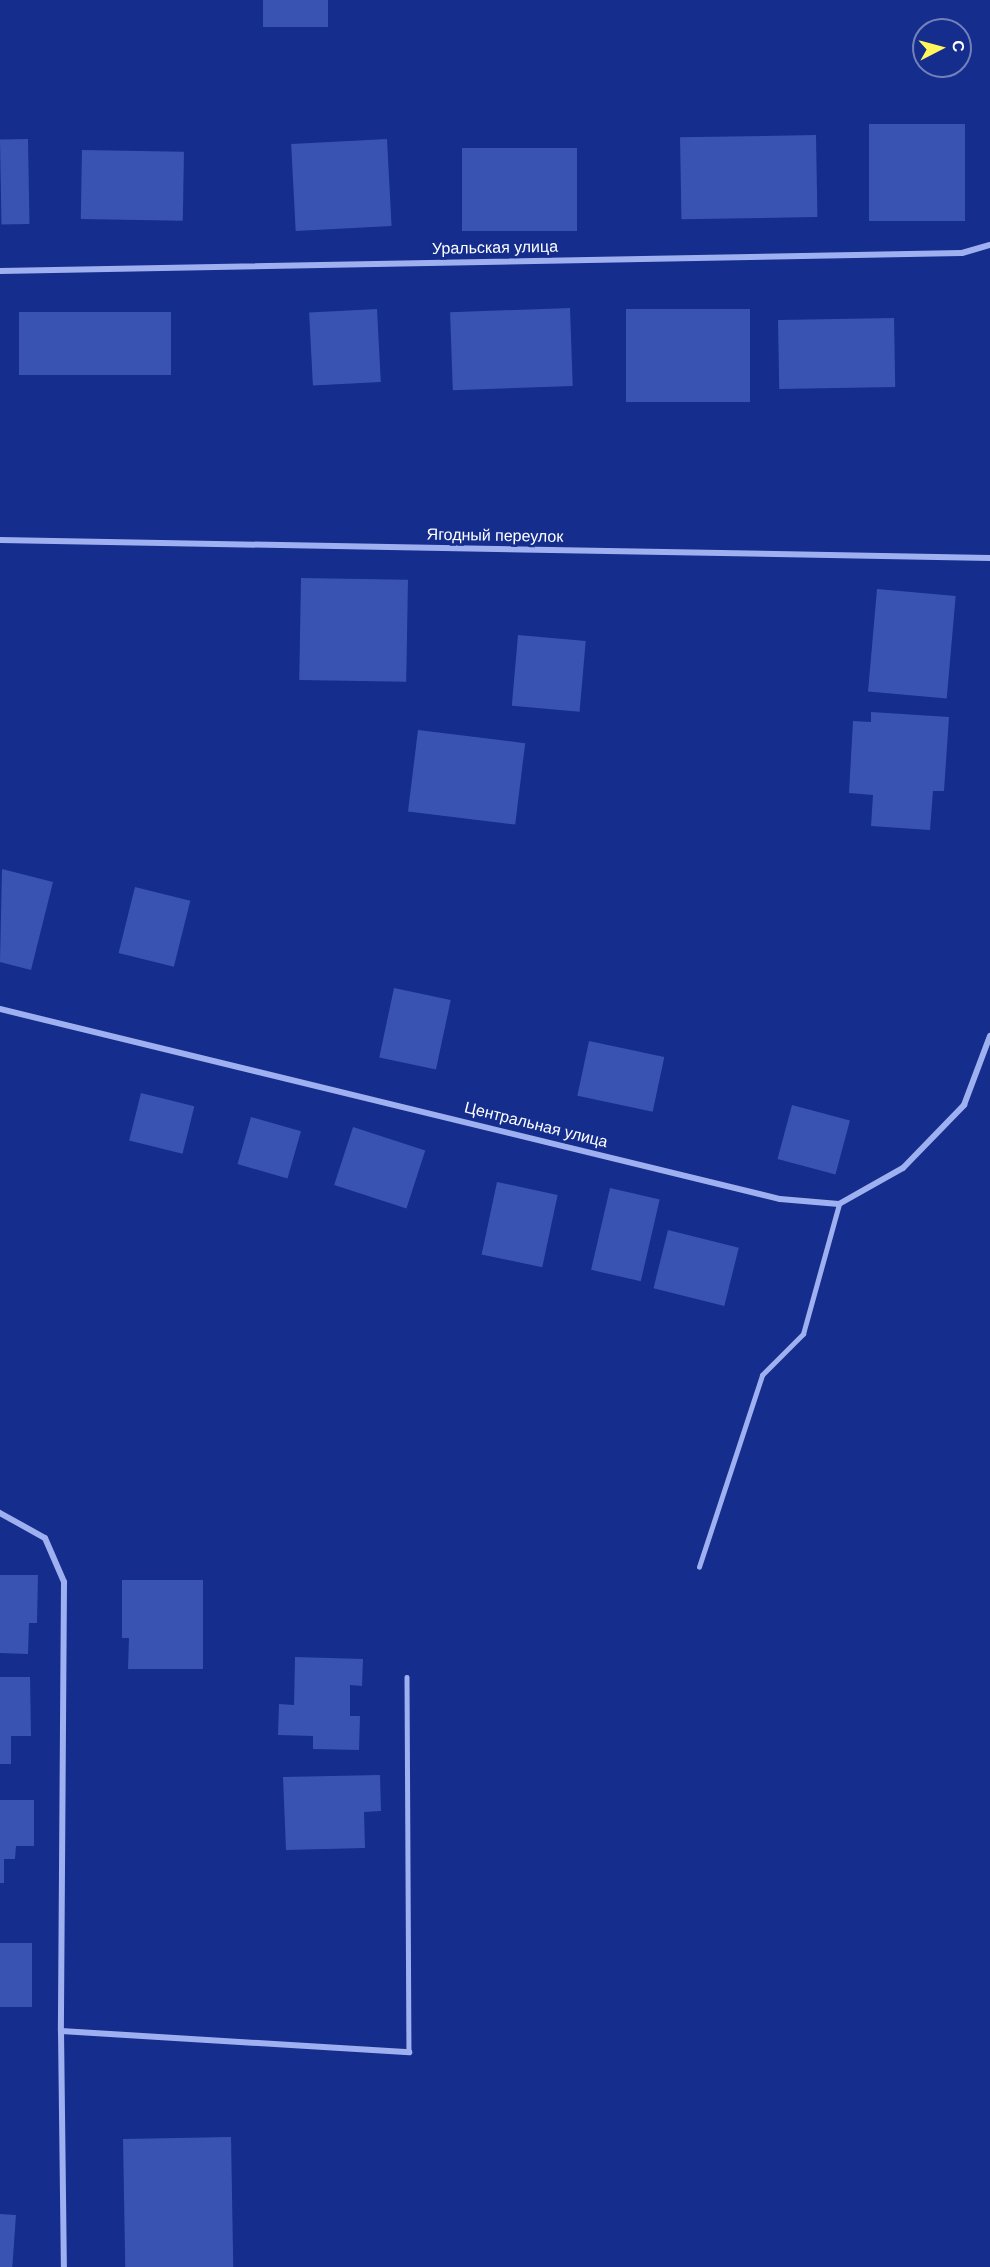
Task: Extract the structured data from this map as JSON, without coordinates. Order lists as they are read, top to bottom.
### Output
{
  "streets": {
    "street": ["Уральская улица", "Ягодный переулок", "Центральная улица"]
  },
  "north": "right"
}
